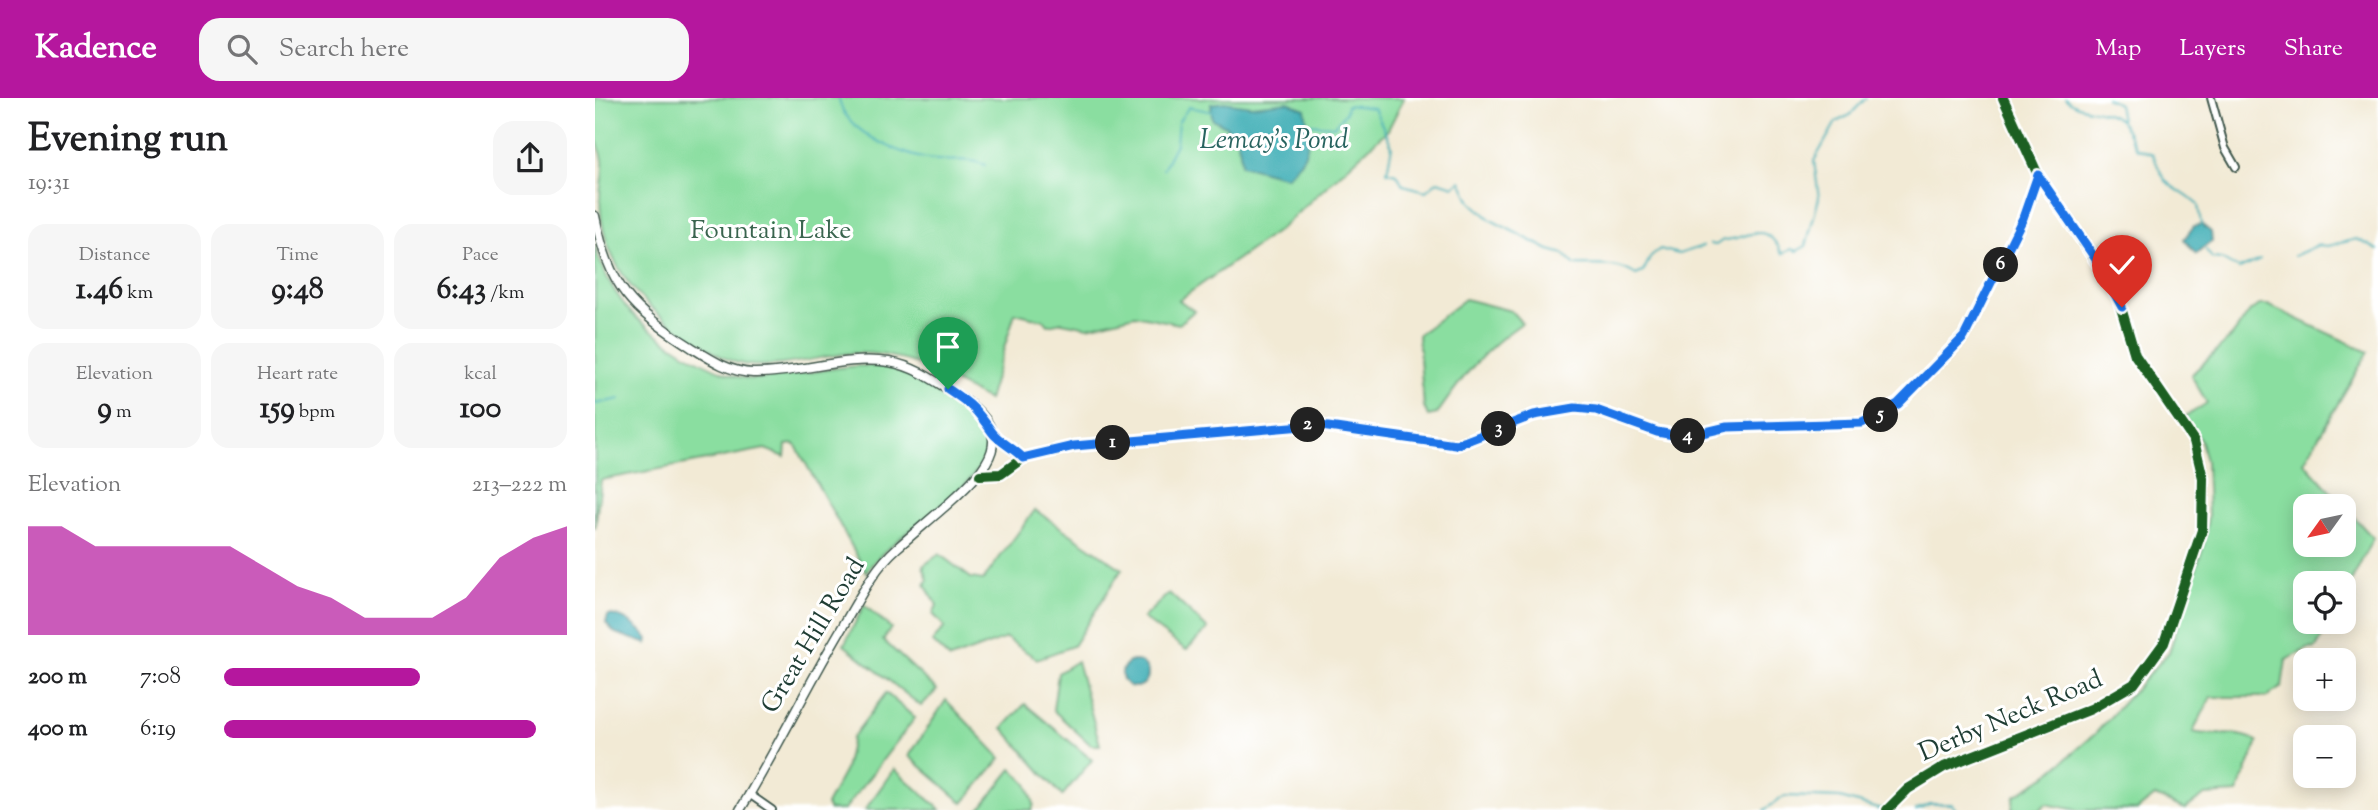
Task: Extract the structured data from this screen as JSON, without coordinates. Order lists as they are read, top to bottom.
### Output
{
  "streets": {
    "main road": ["Great Hill Road"],
    "street": ["Derby Neck Road"]
  },
  "water": ["Lemay's Pond"],
  "parks": ["Fountain Lake"],
  "north": "bottom left",
  "page": {
    "header": "Kadence",
    "search": "Search here",
    "nav": ["Map", "Layers", "Share"],
    "heading": ["Evening run", "19:31"],
    "stats": [
      ["Distance", "1.46 km"],
      ["Time", "9:48"],
      ["Pace", "6:43 /km"],
      ["Elevation", "9 m"],
      ["Heart rate", "159 bpm"],
      ["kcal", "100"]
    ],
    "pins": [
      "6",
      "5",
      "2",
      "3",
      "4",
      "1"
    ],
    "chart": ["Elevation", "213–222 m"],
    "map_buttons": ["+", "−"],
    "list": [
      {
        "name": "200 m",
        "note": "7:08"
      },
      {
        "name": "400 m",
        "note": "6:19"
      }
    ]
  }
}
